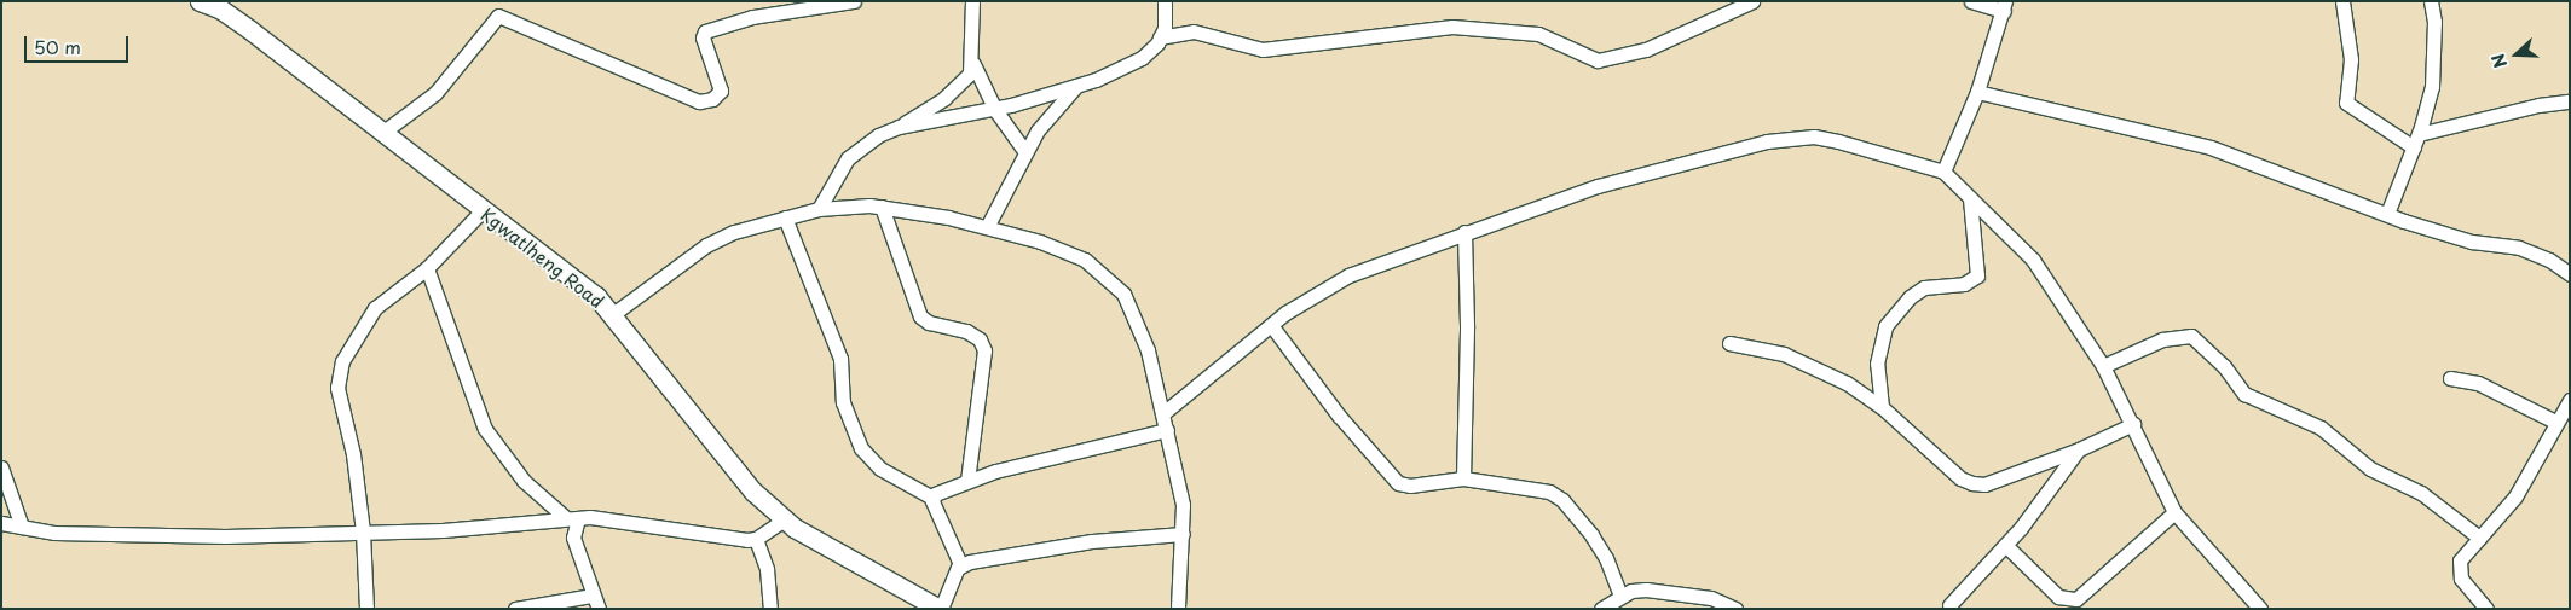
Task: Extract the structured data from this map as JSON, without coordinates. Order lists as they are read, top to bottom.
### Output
{
  "streets": {
    "street": ["Kgwatlheng Road"]
  },
  "scale_bar": "50 m",
  "north": "left"
}
